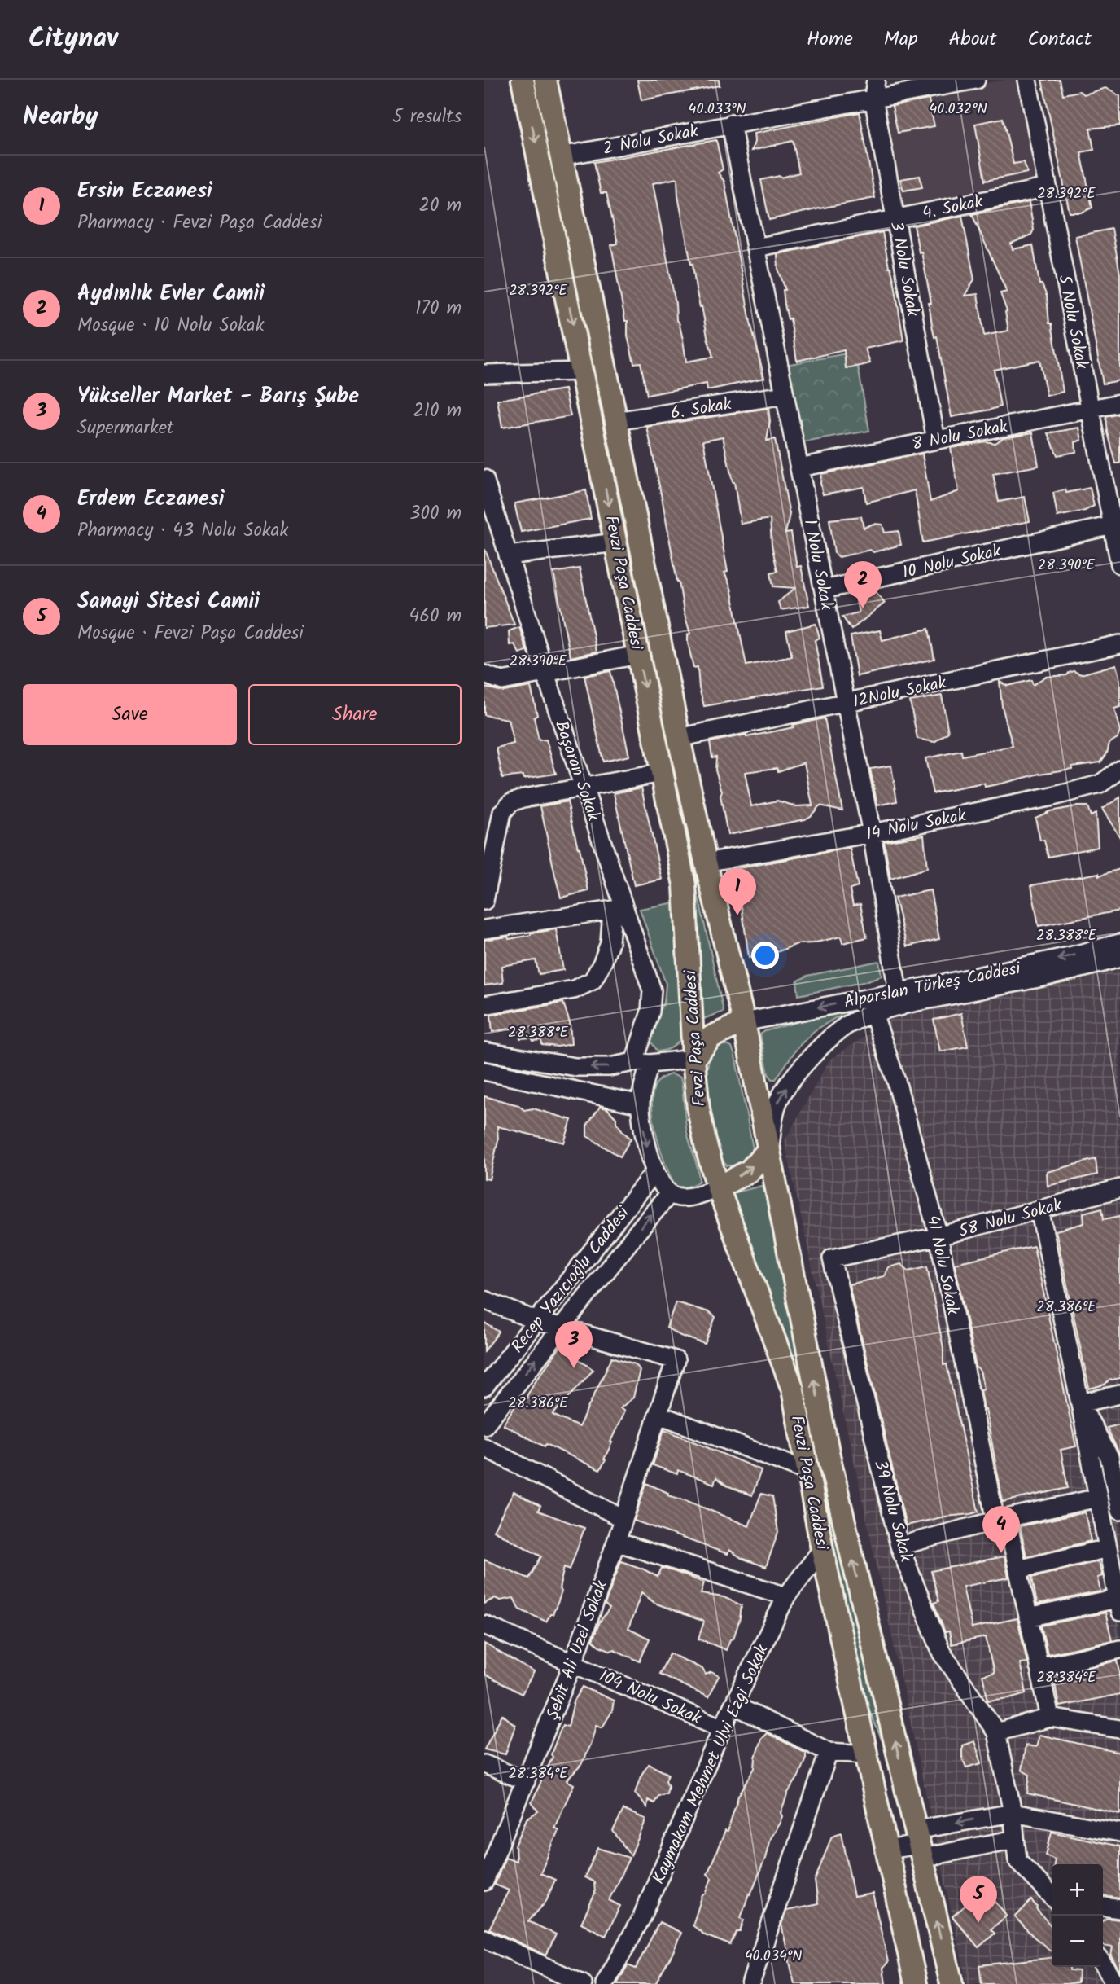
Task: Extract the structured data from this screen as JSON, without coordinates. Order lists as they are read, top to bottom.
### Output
{
  "streets": {
    "main road": ["Fevzi Paşa Caddesi"],
    "street": [
      "2 Nolu Sokak",
      "4. Sokak",
      "3 Nolu Sokak",
      "5 Nolu Sokak",
      "6. Sokak",
      "8 Nolu Sokak",
      "10 Nolu Sokak",
      "1 Nolu Sokak",
      "12Nolu Sokak",
      "Başaran Sokak",
      "14 Nolu Sokak",
      "Alparslan Türkeş Caddesi",
      "58 Nolu Sokak",
      "41 Nolu Sokak",
      "Recep Yazıcıoğlu Caddesi",
      "39 Nolu Sokak",
      "Şehit Ali Uzel Sokak",
      "104 Nolu Sokak",
      "Kaymakam Mehmet Ulvi Ezgi Sokak"
    ]
  },
  "crossings": [
    ["2 Nolu Sokak", "3 Nolu Sokak"],
    ["2 Nolu Sokak", "1 Nolu Sokak"],
    ["2 Nolu Sokak", "Fevzi Paşa Caddesi"],
    ["4. Sokak", "3 Nolu Sokak"],
    ["4. Sokak", "5 Nolu Sokak"],
    ["4. Sokak", "1 Nolu Sokak"],
    ["3 Nolu Sokak", "8 Nolu Sokak"],
    ["5 Nolu Sokak", "8 Nolu Sokak"],
    ["5 Nolu Sokak", "10 Nolu Sokak"],
    ["6. Sokak", "1 Nolu Sokak"],
    ["6. Sokak", "Fevzi Paşa Caddesi"],
    ["8 Nolu Sokak", "1 Nolu Sokak"],
    ["10 Nolu Sokak", "1 Nolu Sokak"],
    ["1 Nolu Sokak", "12Nolu Sokak"],
    ["1 Nolu Sokak", "14 Nolu Sokak"],
    ["1 Nolu Sokak", "Alparslan Türkeş Caddesi"],
    ["Fevzi Paşa Caddesi", "12Nolu Sokak"],
    ["Fevzi Paşa Caddesi", "14 Nolu Sokak"],
    ["Fevzi Paşa Caddesi", "Alparslan Türkeş Caddesi"],
    ["Fevzi Paşa Caddesi", "Kaymakam Mehmet Ulvi Ezgi Sokak"],
    ["Başaran Sokak", "Recep Yazıcıoğlu Caddesi"],
    ["58 Nolu Sokak", "41 Nolu Sokak"],
    ["58 Nolu Sokak", "39 Nolu Sokak"],
    ["Recep Yazıcıoğlu Caddesi", "Şehit Ali Uzel Sokak"],
    ["Şehit Ali Uzel Sokak", "104 Nolu Sokak"],
    ["104 Nolu Sokak", "Kaymakam Mehmet Ulvi Ezgi Sokak"]
  ],
  "page": {
    "header": "Citynav",
    "nav": [
      "Home",
      "Map",
      "About",
      "Contact"
    ],
    "heading": ["Nearby", "5 results"],
    "list": [
      {
        "mark": "1",
        "name": "Ersin Eczanesi",
        "note": "Pharmacy · Fevzi Paşa Caddesi",
        "value": "20 m"
      },
      {
        "mark": "2",
        "name": "Aydınlık Evler Camii",
        "note": "Mosque · 10 Nolu Sokak",
        "value": "170 m"
      },
      {
        "mark": "3",
        "name": "Yükseller Market - Barış Şube",
        "note": "Supermarket",
        "value": "210 m"
      },
      {
        "mark": "4",
        "name": "Erdem Eczanesi",
        "note": "Pharmacy · 43 Nolu Sokak",
        "value": "300 m"
      },
      {
        "mark": "5",
        "name": "Sanayi Sitesi Camii",
        "note": "Mosque · Fevzi Paşa Caddesi",
        "value": "460 m"
      }
    ],
    "pins": [
      "2",
      "1",
      "3",
      "4",
      "5"
    ],
    "buttons": ["Save", "Share"],
    "map_buttons": ["+", "−"]
  },
  "coordinates": [
    "40.033°N",
    "40.032°N",
    "28.392°E",
    "28.390°E",
    "28.388°E",
    "28.386°E",
    "28.384°E",
    "40.034°N"
  ]
}
